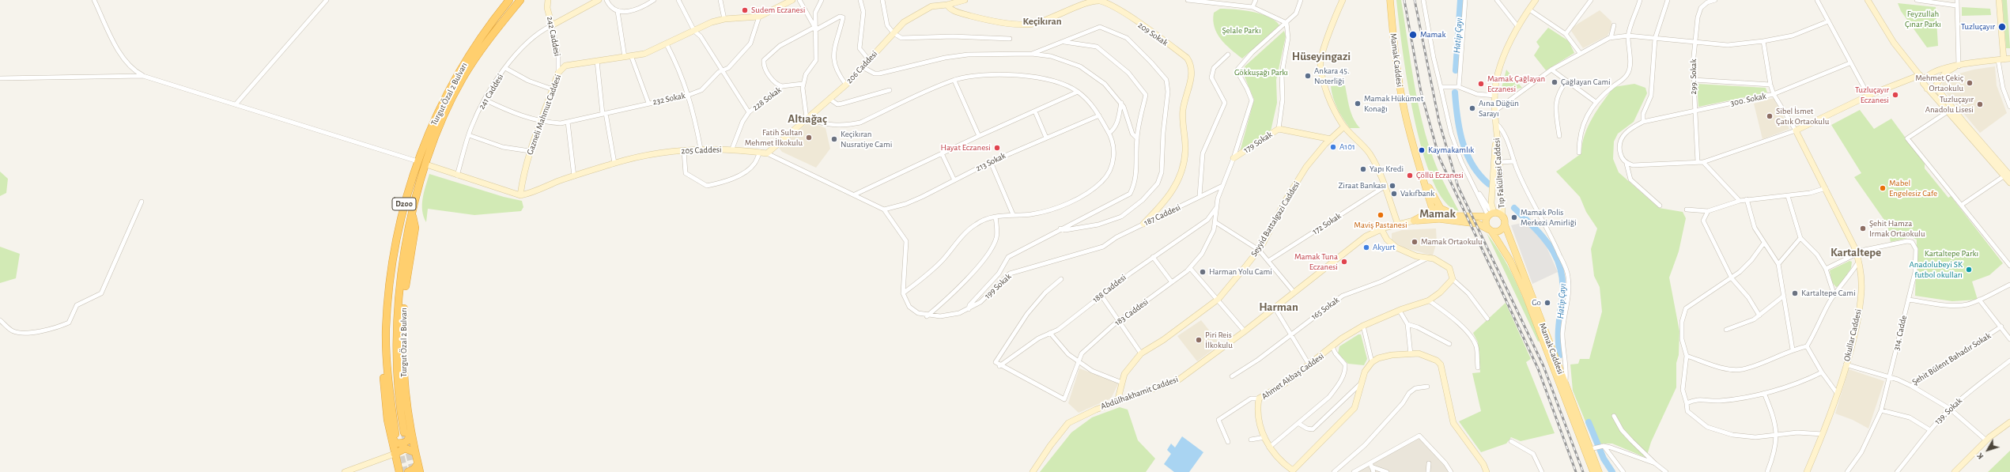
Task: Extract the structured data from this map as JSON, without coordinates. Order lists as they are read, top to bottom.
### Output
{
  "streets": {
    "highway": ["Turgut Özal 2 Bulvarı", "D200"],
    "main road": ["Mamak Caddesi"],
    "street": [
      "209 Sokak",
      "242 Caddesi",
      "206 Caddesi",
      "299. Sokak",
      "241 Caddesi",
      "232 Sokak",
      "228 Sokak",
      "300. Sokak",
      "Gazneli Mahmut Caddesi",
      "179 Sokak",
      "205 Caddesi",
      "213 Sokak",
      "Tıp Fakültesi Caddesi",
      "187 Caddesi",
      "Seyyid Battalgazi Caddesi",
      "172 Sokak",
      "199 Sokak",
      "188 Caddesi",
      "165 Sokak",
      "183 Caddesi",
      "314. Cadde",
      "Okullar Caddesi",
      "Şehit Bülent Bahadır Sokak",
      "Ahmet Akbaş Caddesi",
      "Abdülhakhamit Caddesi",
      "139. Sokak"
    ]
  },
  "crossings": [
    ["209 Sokak", "206 Caddesi"],
    ["209 Sokak", "187 Caddesi"],
    ["242 Caddesi", "241 Caddesi"],
    ["242 Caddesi", "Gazneli Mahmut Caddesi"],
    ["Mamak Caddesi", "Tıp Fakültesi Caddesi"],
    ["206 Caddesi", "205 Caddesi"],
    ["299. Sokak", "300. Sokak"],
    ["241 Caddesi", "232 Sokak"],
    ["232 Sokak", "Gazneli Mahmut Caddesi"],
    ["228 Sokak", "205 Caddesi"],
    ["Gazneli Mahmut Caddesi", "205 Caddesi"],
    ["179 Sokak", "Seyyid Battalgazi Caddesi"],
    ["205 Caddesi", "213 Sokak"],
    ["205 Caddesi", "199 Sokak"],
    ["187 Caddesi", "199 Sokak"],
    ["187 Caddesi", "183 Caddesi"],
    ["Seyyid Battalgazi Caddesi", "Abdülhakhamit Caddesi"],
    ["188 Caddesi", "183 Caddesi"],
    ["314. Cadde", "Okullar Caddesi"],
    ["314. Cadde", "Şehit Bülent Bahadır Sokak"],
    ["Okullar Caddesi", "Şehit Bülent Bahadır Sokak"]
  ],
  "districts": [
    "Keçikıran",
    "Hüseyingazi",
    "Altıağaç",
    "Mamak",
    "Kartaltepe",
    "Harman"
  ],
  "water": ["Hatip Çayı"],
  "parks": [
    "Feyzullah Çınar Parkı",
    "Şelale Parkı",
    "Gökkuşağı Parkı",
    "Kartaltepe Parkı"
  ],
  "places": [
    "Sudem Eczanesi",
    "Tuzluçayır",
    "Mamak",
    "Ankara 45. Noterliği",
    "Çağlayan Cami",
    "Mehmet Çekiç Ortaokulu",
    "Mamak Çağlayan Eczanesi",
    "Tuzluçayır Eczanesi",
    "Mamak Hükümet Konağı",
    "Tuzluçayır Anadolu Lisesi",
    "Aına Düğün Sarayı",
    "Sibel İsmet Çatık Ortaokulu",
    "Fatih Sultan Mehmet İlkokulu",
    "Keçikıran Nusratiye Cami",
    "A101",
    "Hayat Eczanesi",
    "Kaymakamlık",
    "Yapı Kredi",
    "Çöllü Eczanesi",
    "Ziraat Bankası",
    "Mabel Engelesiz Cafe",
    "Vakıfbank",
    "Maviş Pastanesi",
    "Mamak Polis Merkezi Amirliği",
    "Şehit Hamza Irmak Ortaokulu",
    "Mamak Ortaokulu",
    "Akyurt",
    "Mamak Tuna Eczanesi",
    "Anadolubeyi SK futbol okulları",
    "Harman Yolu Cami",
    "Kartaltepe Cami",
    "Go",
    "Piri Reis İlkokulu"
  ],
  "north": "bottom left"
}
